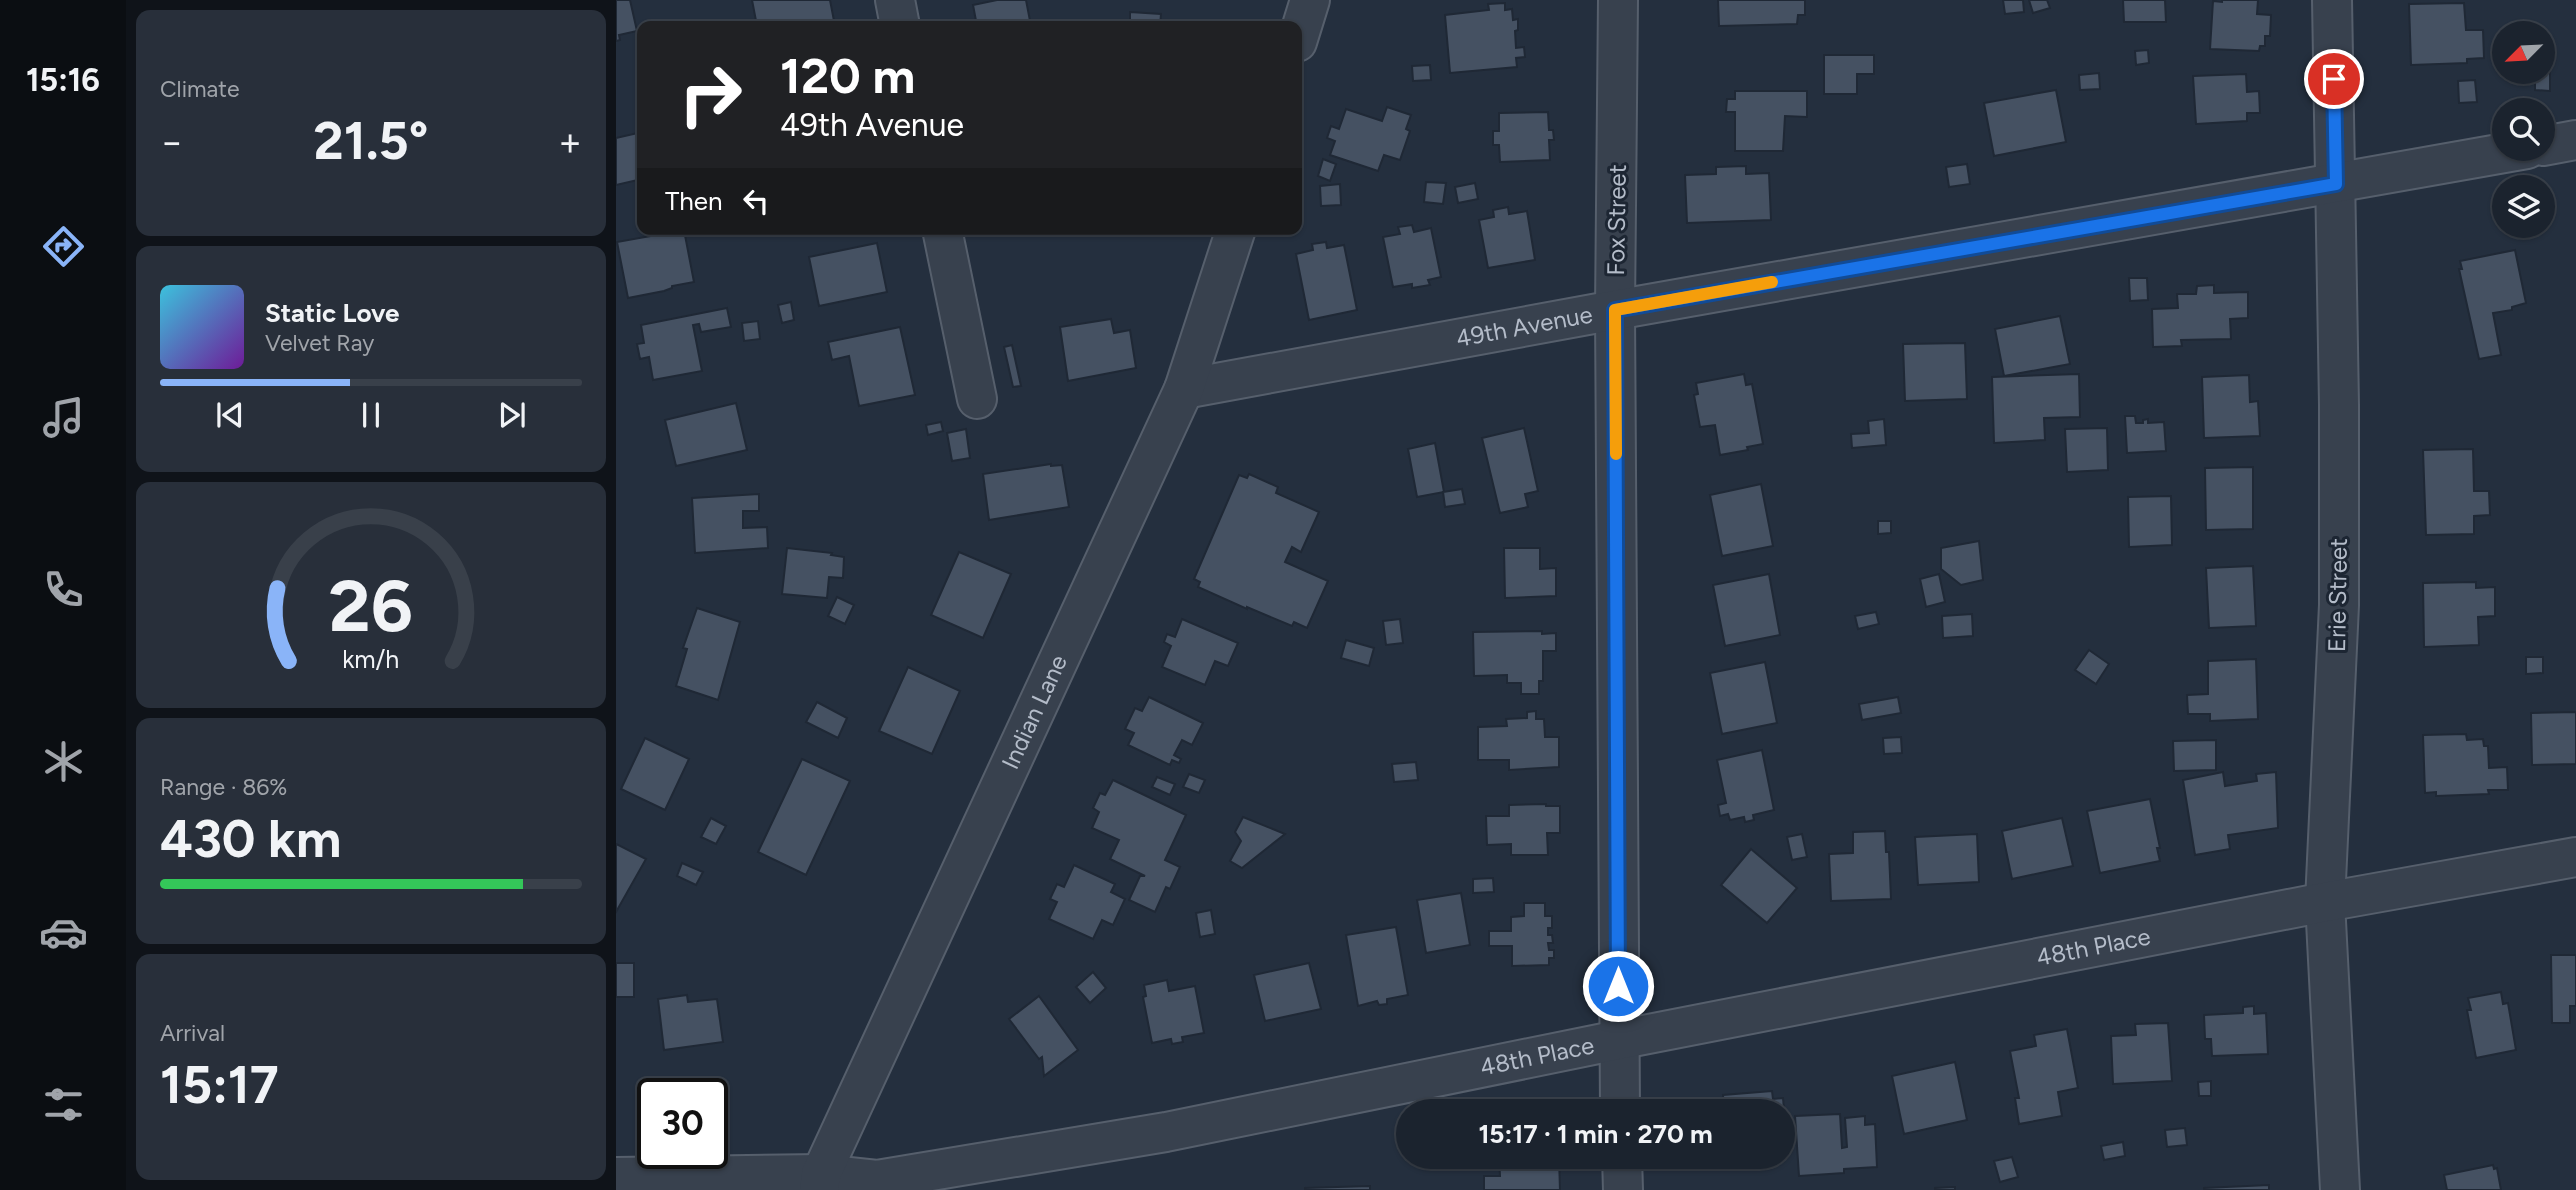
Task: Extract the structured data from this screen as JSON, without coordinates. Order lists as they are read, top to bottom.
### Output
{
  "streets": {
    "street": [
      "Fox Street",
      "49th Avenue",
      "Erie Street",
      "Indian Lane",
      "48th Place"
    ]
  },
  "crossings": [
    ["Fox Street", "49th Avenue"],
    ["Fox Street", "48th Place"],
    ["49th Avenue", "Erie Street"],
    ["49th Avenue", "Indian Lane"],
    ["Erie Street", "48th Place"],
    ["Indian Lane", "48th Place"]
  ],
  "north": "bottom left",
  "page": {
    "tabs": "15:16",
    "tile": [
      "Climate",
      ["Range · 86%", "430 km"],
      ["Arrival", "15:17"]
    ],
    "turn": ["120 m", "49th Avenue"],
    "heat": ["−", "21.5°", "+"],
    "then": "Then",
    "song": ["Static Love", "Velvet Ray"],
    "limit": "30",
    "trip": "15:17 · 1 min · 270 m",
    "gauge": ["26", "km/h"]
  }
}
